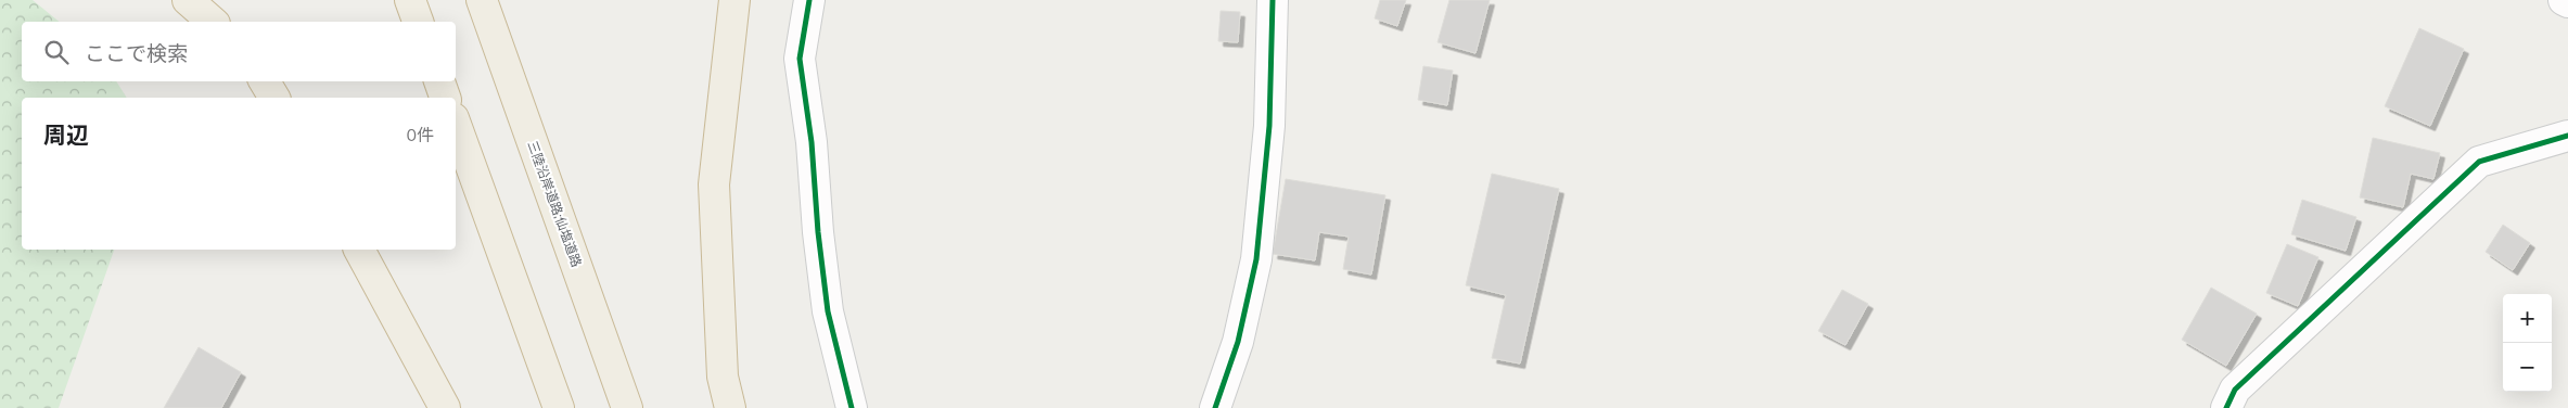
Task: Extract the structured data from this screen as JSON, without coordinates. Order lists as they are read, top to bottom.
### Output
{
  "streets": {
    "highway": ["三陸沿岸道路;仙塩道路"]
  },
  "page": {
    "search": "ここで検索",
    "heading": ["周辺", "0件"],
    "map_buttons": ["+", "−"]
  }
}
